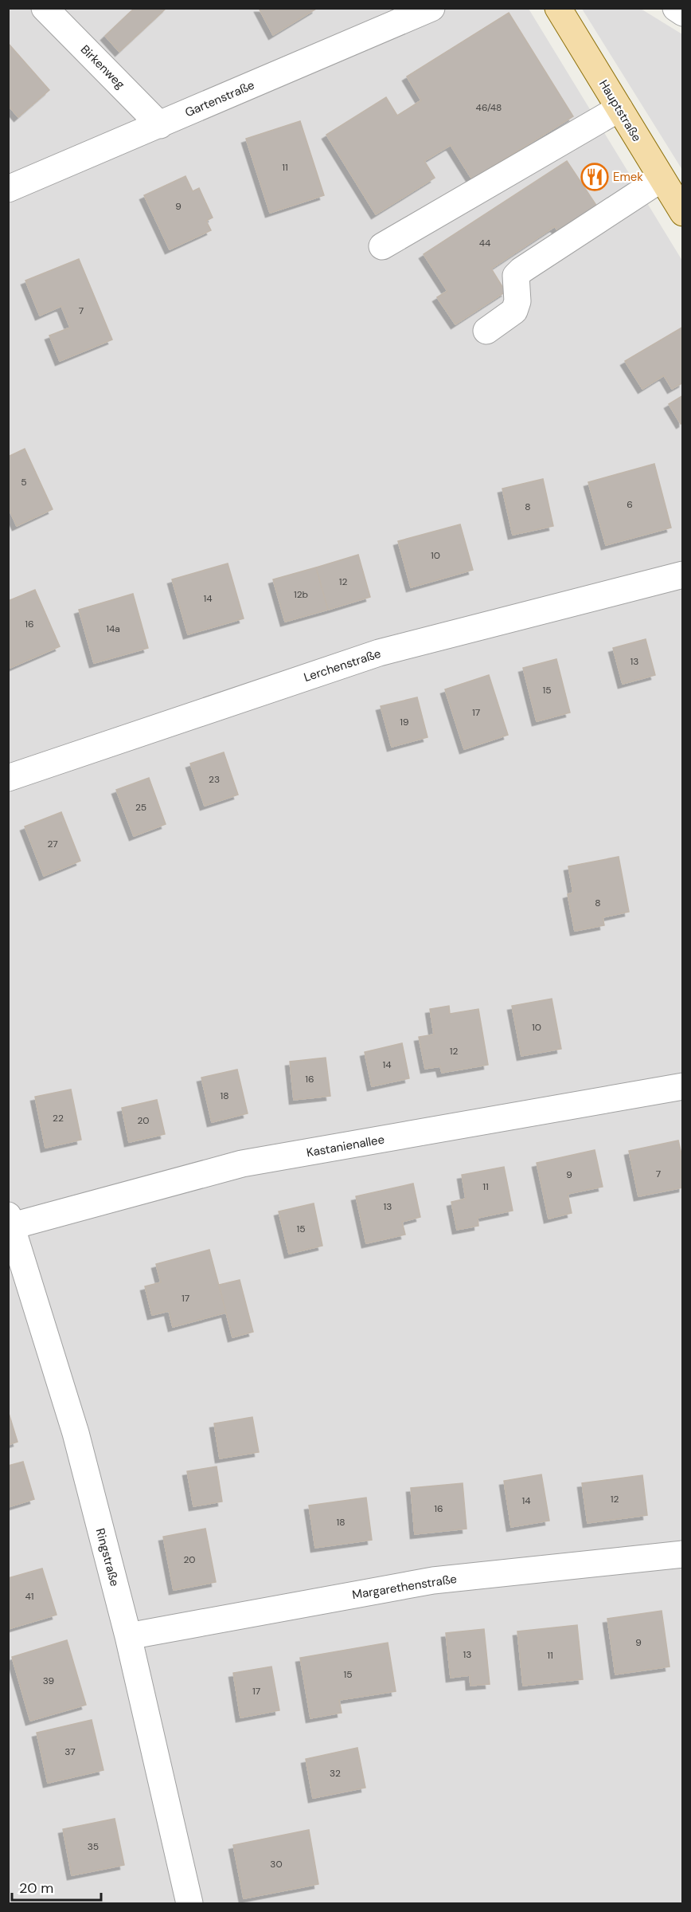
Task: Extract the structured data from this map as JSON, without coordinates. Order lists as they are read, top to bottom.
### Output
{
  "streets": {
    "main road": ["Hauptstraße"],
    "street": [
      "Birkenweg",
      "Gartenstraße",
      "Lerchenstraße",
      "Kastanienallee",
      "Ringstraße",
      "Margarethenstraße"
    ]
  },
  "crossings": [
    ["Birkenweg", "Gartenstraße"],
    ["Kastanienallee", "Ringstraße"],
    ["Ringstraße", "Margarethenstraße"]
  ],
  "places": {
    "restaurant": ["Emek"]
  },
  "house_numbers": [
    "46/48",
    "11",
    "9",
    "44",
    "7",
    "5",
    "6",
    "8",
    "10",
    "12",
    "12b",
    "14",
    "16",
    "14a",
    "13",
    "15",
    "17",
    "19",
    "23",
    "25",
    "27",
    "8",
    "10",
    "12",
    "14",
    "16",
    "18",
    "22",
    "20",
    "7",
    "9",
    "11",
    "13",
    "15",
    "17",
    "12",
    "14",
    "16",
    "18",
    "20",
    "41",
    "9",
    "13",
    "11",
    "15",
    "39",
    "17",
    "37",
    "32",
    "35",
    "30"
  ],
  "scale_bar": "20 m"
}
